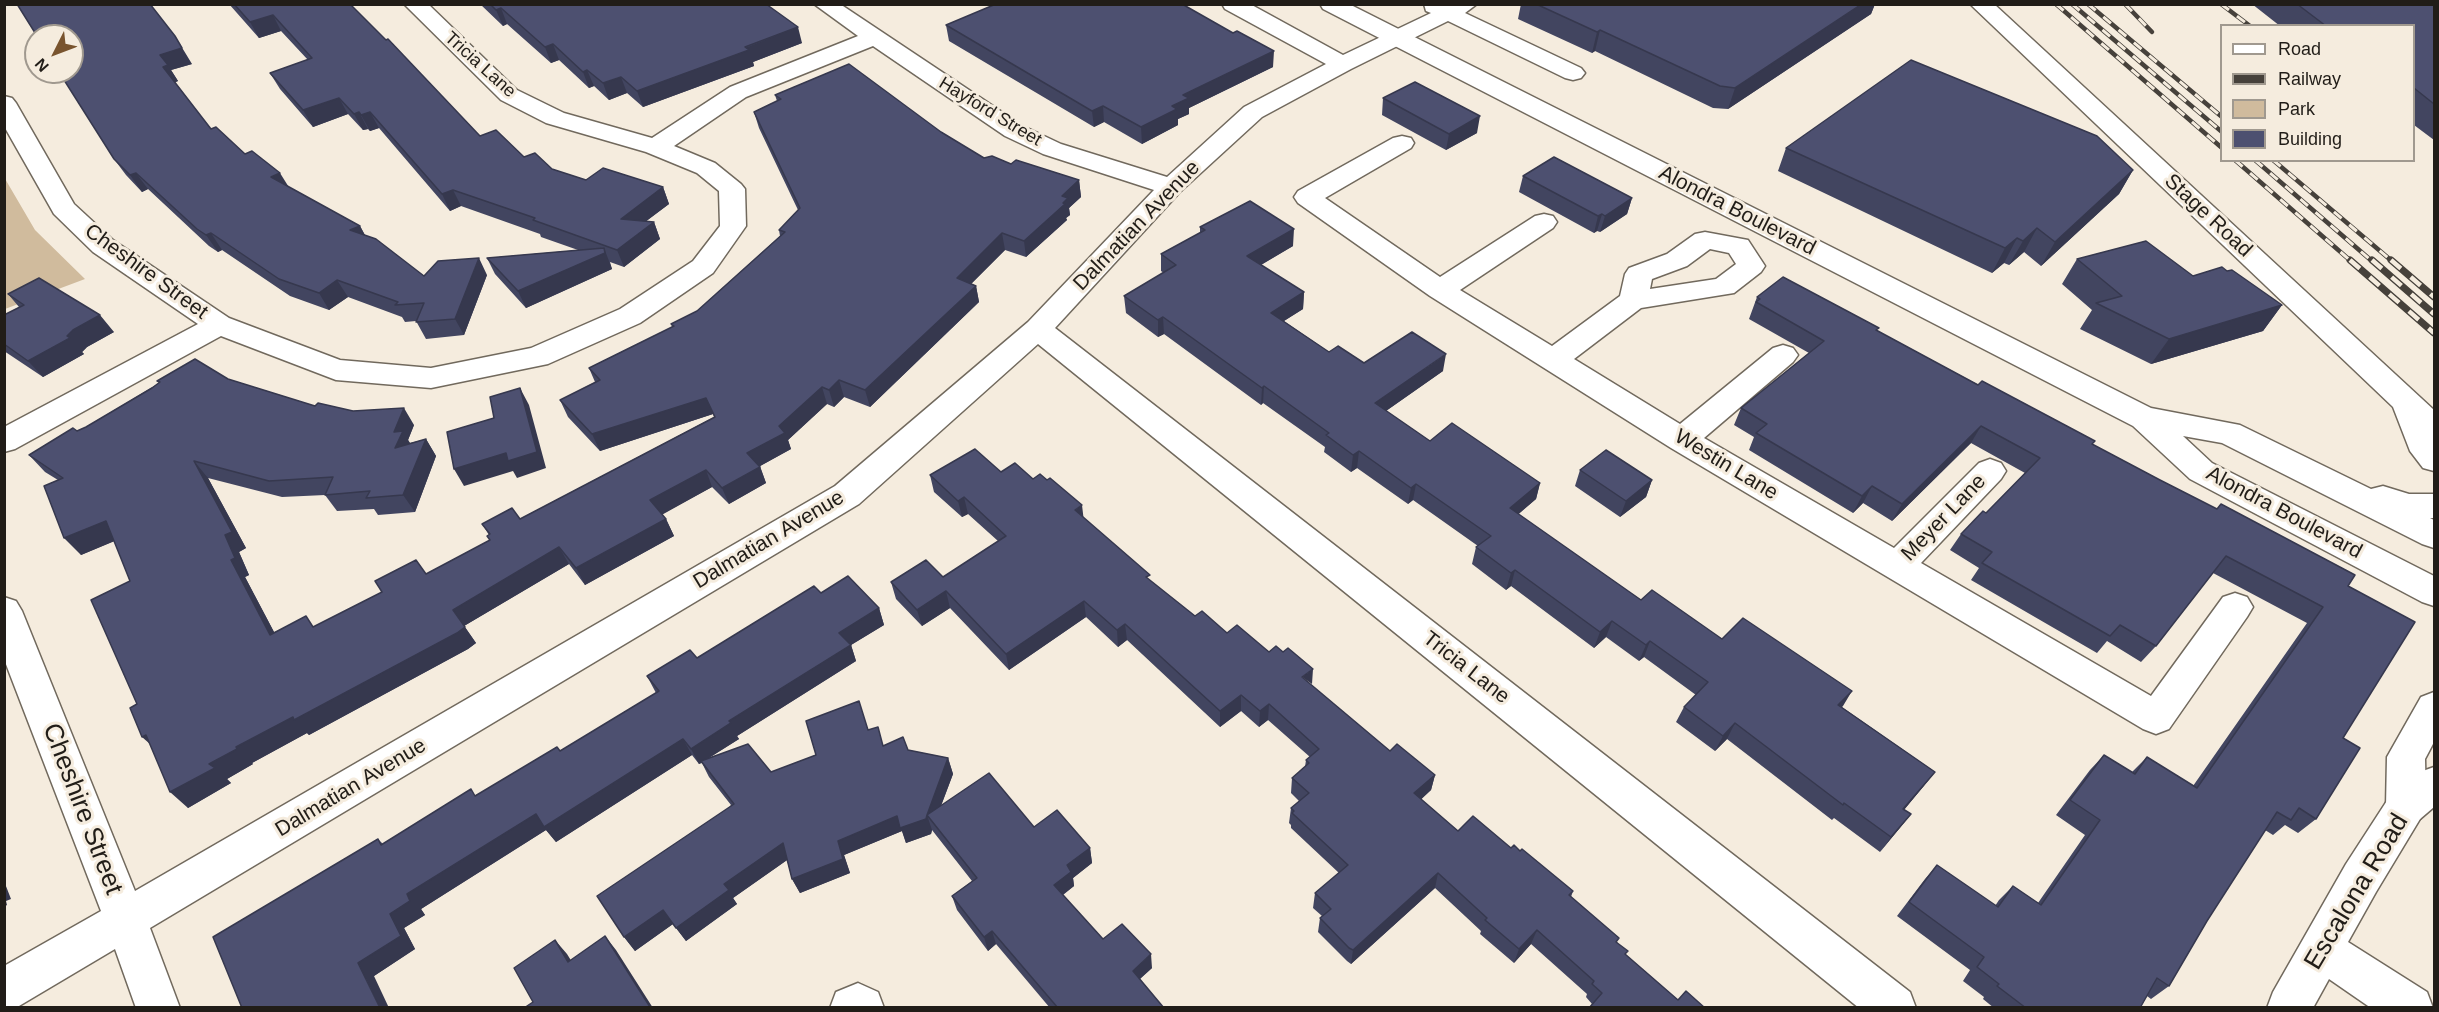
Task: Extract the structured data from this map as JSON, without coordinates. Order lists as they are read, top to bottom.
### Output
{
  "streets": {
    "street": [
      "Tricia Lane",
      "Hayford Street",
      "Alondra Boulevard",
      "Stage Road",
      "Dalmatian Avenue",
      "Cheshire Street",
      "Westin Lane",
      "Meyer Lane",
      "Escalona Road"
    ]
  },
  "crossings": [
    ["Tricia Lane", "Dalmatian Avenue"],
    ["Tricia Lane", "Cheshire Street"],
    ["Hayford Street", "Dalmatian Avenue"],
    ["Alondra Boulevard", "Dalmatian Avenue"],
    ["Dalmatian Avenue", "Cheshire Street"],
    ["Westin Lane", "Meyer Lane"]
  ],
  "legend": [
    "Road",
    "Railway",
    "Park",
    "Building"
  ],
  "north": "bottom left"
}
